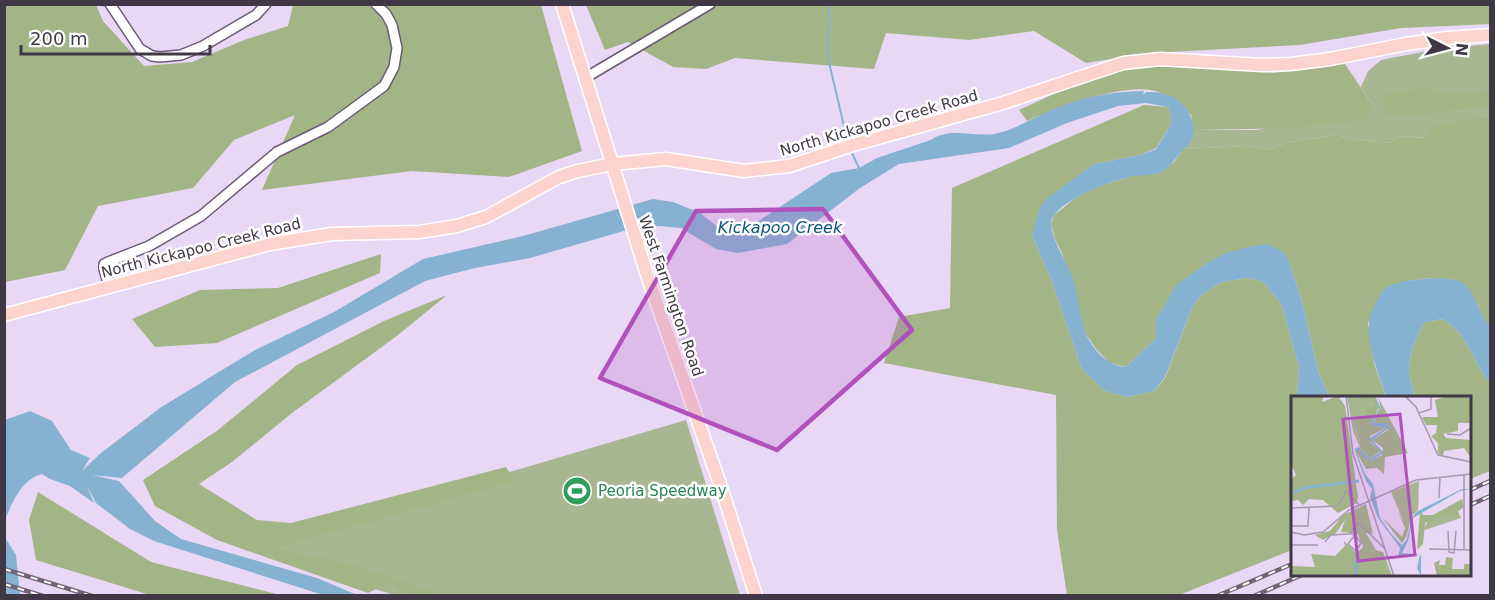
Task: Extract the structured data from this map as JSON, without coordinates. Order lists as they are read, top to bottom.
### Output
{
  "streets": {
    "main road": ["North Kickapoo Creek Road", "West Farmington Road"]
  },
  "crossings": [
    ["North Kickapoo Creek Road", "West Farmington Road"]
  ],
  "water": ["Kickapoo Creek"],
  "places": {
    "sports": ["Peoria Speedway"]
  },
  "scale_bar": "200 m",
  "north": "right"
}
